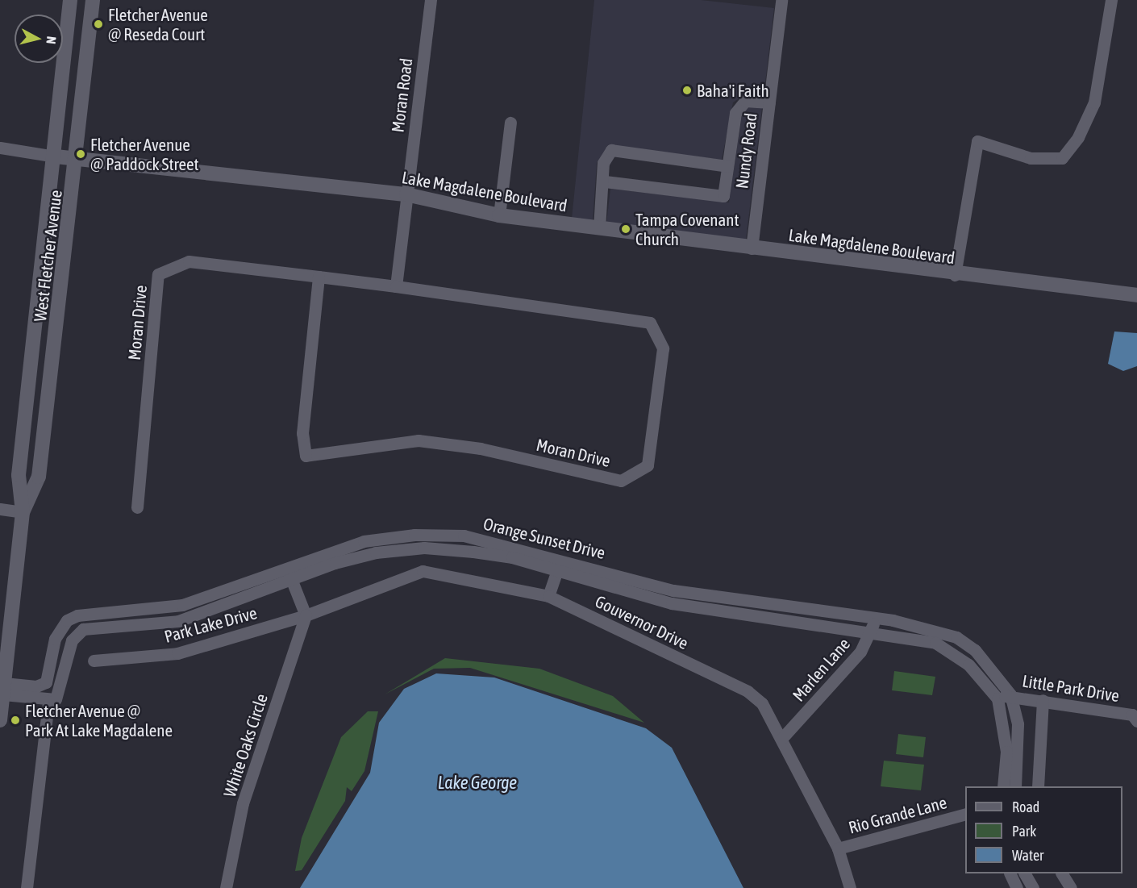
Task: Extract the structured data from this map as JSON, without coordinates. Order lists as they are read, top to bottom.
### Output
{
  "streets": {
    "main road": ["Lake Magdalene Boulevard", "West Fletcher Avenue"],
    "street": [
      "Moran Road",
      "Nundy Road",
      "Moran Drive",
      "Orange Sunset Drive",
      "Gouvernor Drive",
      "Park Lake Drive",
      "Marlen Lane",
      "Little Park Drive",
      "White Oaks Circle",
      "Rio Grande Lane"
    ]
  },
  "crossings": [
    ["Moran Road", "Lake Magdalene Boulevard"],
    ["Moran Road", "Moran Drive"],
    ["Nundy Road", "Lake Magdalene Boulevard"],
    ["Lake Magdalene Boulevard", "West Fletcher Avenue"],
    ["West Fletcher Avenue", "Orange Sunset Drive"],
    ["Orange Sunset Drive", "Marlen Lane"],
    ["Orange Sunset Drive", "Little Park Drive"],
    ["Gouvernor Drive", "Park Lake Drive"],
    ["Gouvernor Drive", "Marlen Lane"],
    ["Gouvernor Drive", "White Oaks Circle"],
    ["Gouvernor Drive", "Rio Grande Lane"],
    ["Park Lake Drive", "White Oaks Circle"]
  ],
  "water": ["Lake George"],
  "places": [
    "Fletcher Avenue @ Reseda Court",
    "Baha'i Faith",
    "Fletcher Avenue @ Paddock Street",
    "Tampa Covenant Church",
    "Fletcher Avenue @ Park At Lake Magdalene"
  ],
  "legend": ["Road", "Park", "Water"],
  "north": "right"
}
